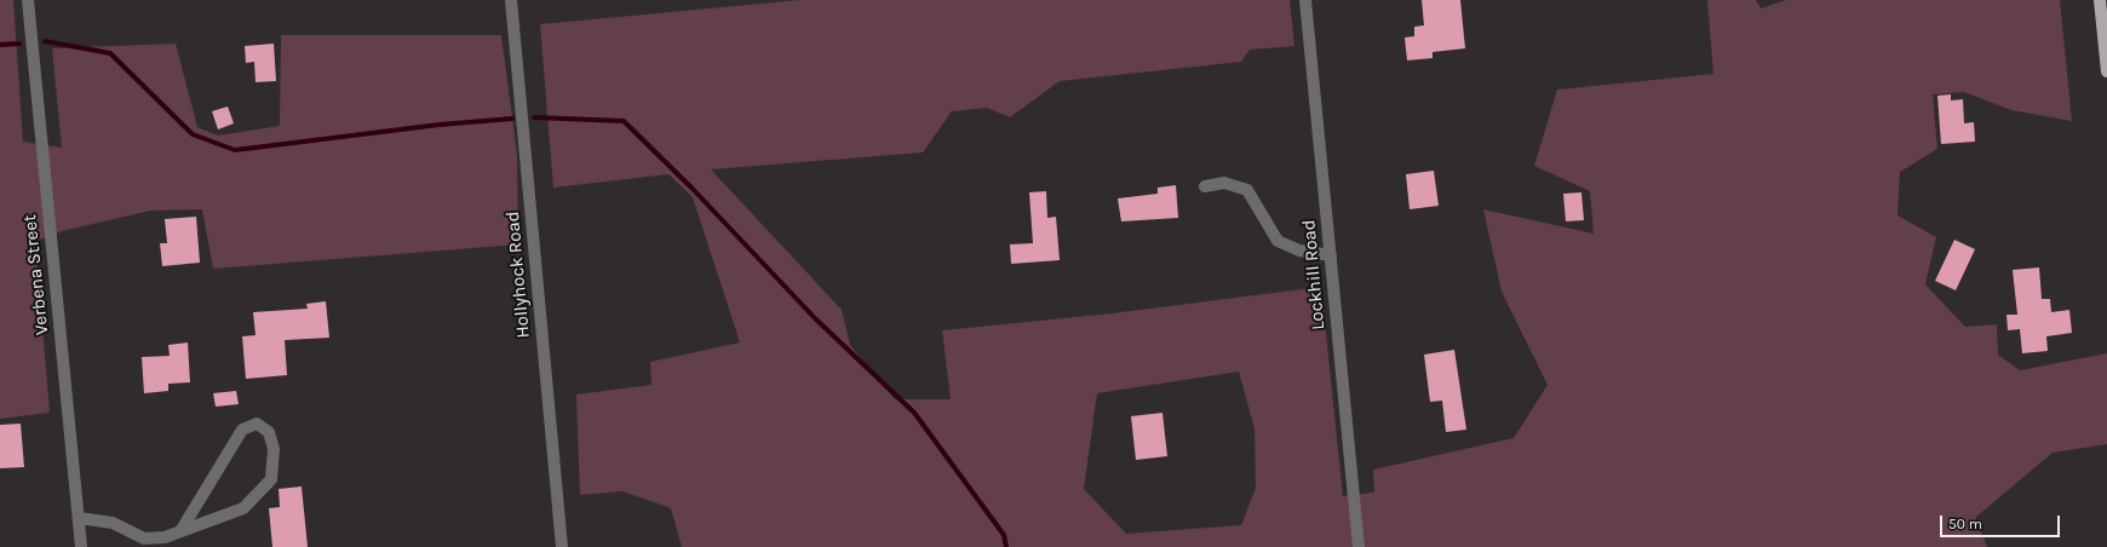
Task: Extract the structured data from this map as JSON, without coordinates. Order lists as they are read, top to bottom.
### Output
{
  "streets": {
    "street": ["Verbena Street", "Hollyhock Road", "Lockhill Road"]
  },
  "scale_bar": "50 m"
}
